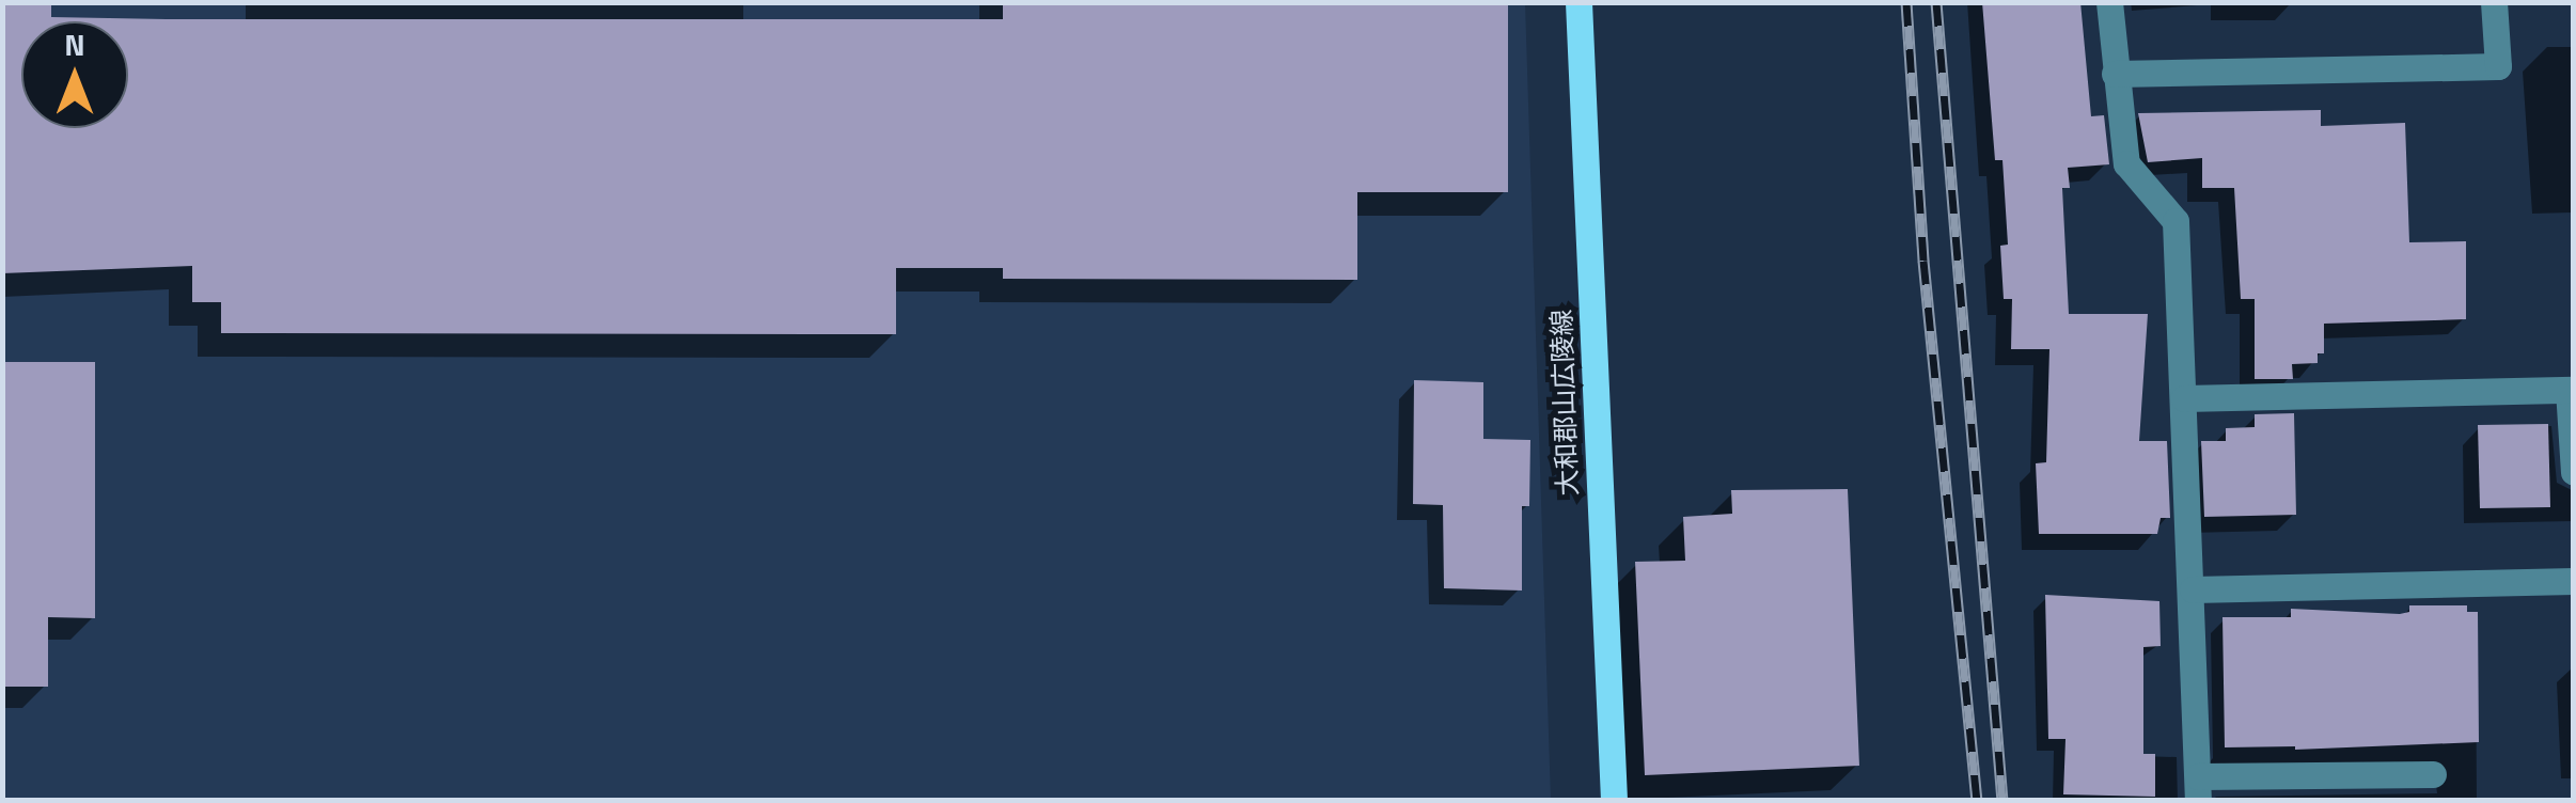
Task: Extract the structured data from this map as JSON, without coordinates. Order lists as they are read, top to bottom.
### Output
{
  "streets": {
    "main road": ["大和郡山広陵線"]
  },
  "north": "top"
}
